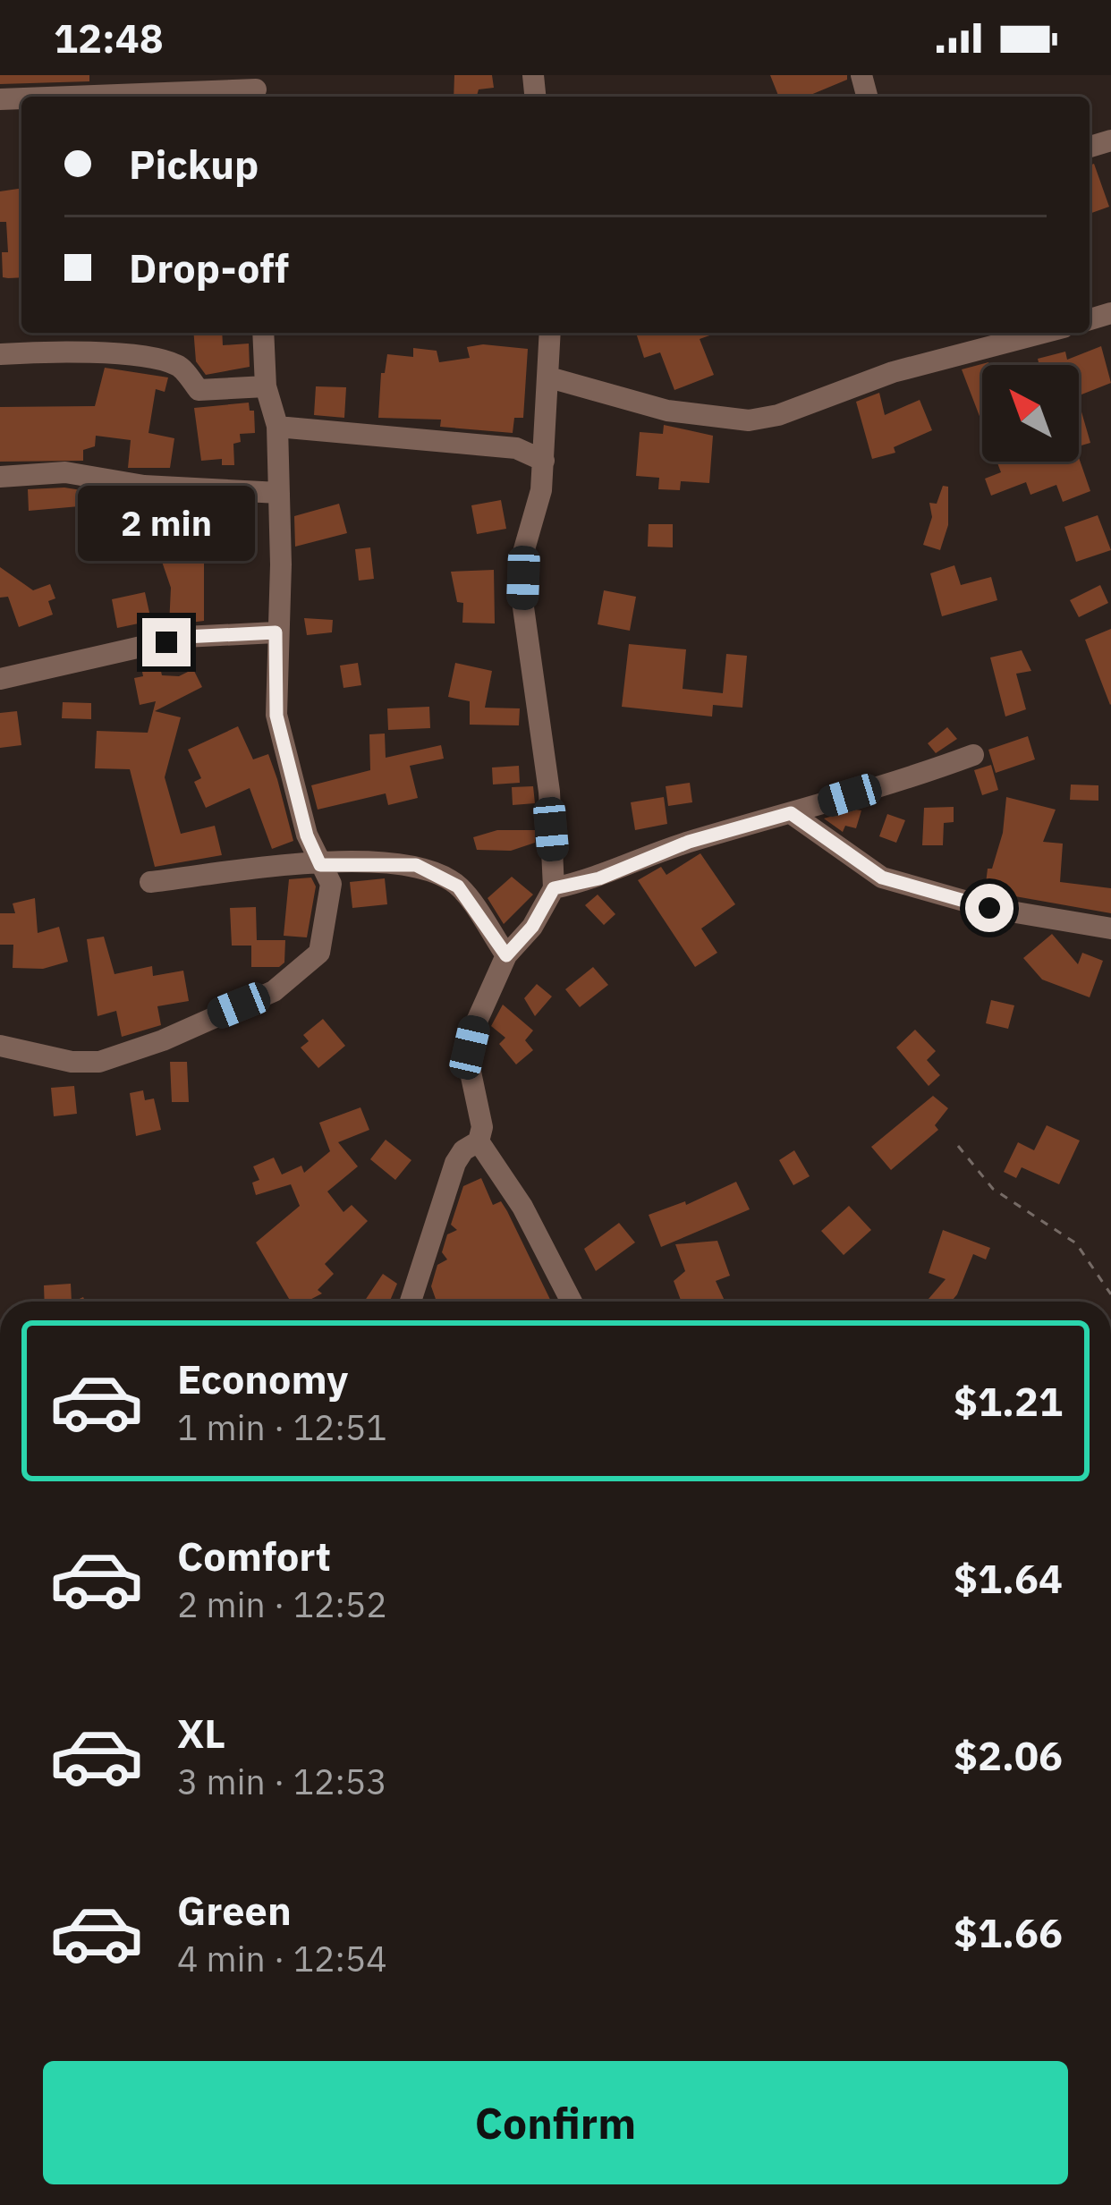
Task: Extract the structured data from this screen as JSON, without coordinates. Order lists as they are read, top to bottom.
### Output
{
  "north": "top left",
  "page": {
    "status": "12:48",
    "banner": ["Pickup", "Drop-off"],
    "bubble": "2 min",
    "list": [
      {
        "name": "Economy",
        "note": "1 min · 12:51",
        "value": "$1.21"
      },
      {
        "name": "Comfort",
        "note": "2 min · 12:52",
        "value": "$1.64"
      },
      {
        "name": "XL",
        "note": "3 min · 12:53",
        "value": "$2.06"
      },
      {
        "name": "Green",
        "note": "4 min · 12:54",
        "value": "$1.66"
      }
    ],
    "buttons": "Confirm"
  }
}
